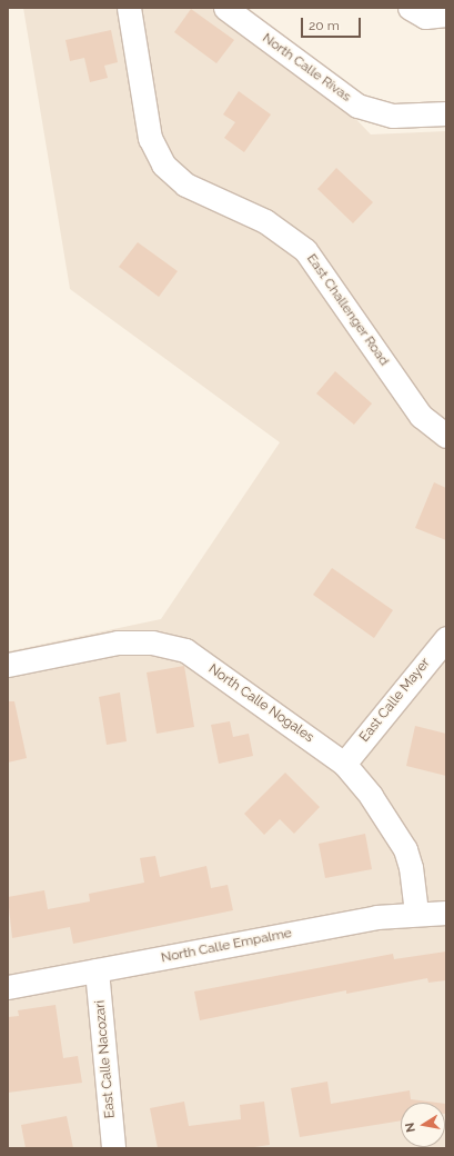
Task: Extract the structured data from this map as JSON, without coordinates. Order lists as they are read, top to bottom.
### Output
{
  "streets": {
    "street": [
      "North Calle Rivas",
      "East Challenger Road",
      "East Calle Mayer",
      "North Calle Nogales",
      "North Calle Empalme",
      "East Calle Nacozari"
    ]
  },
  "crossings": [
    ["East Calle Mayer", "North Calle Nogales"],
    ["North Calle Nogales", "North Calle Empalme"],
    ["North Calle Empalme", "East Calle Nacozari"]
  ],
  "scale_bar": "20 m",
  "north": "left"
}
